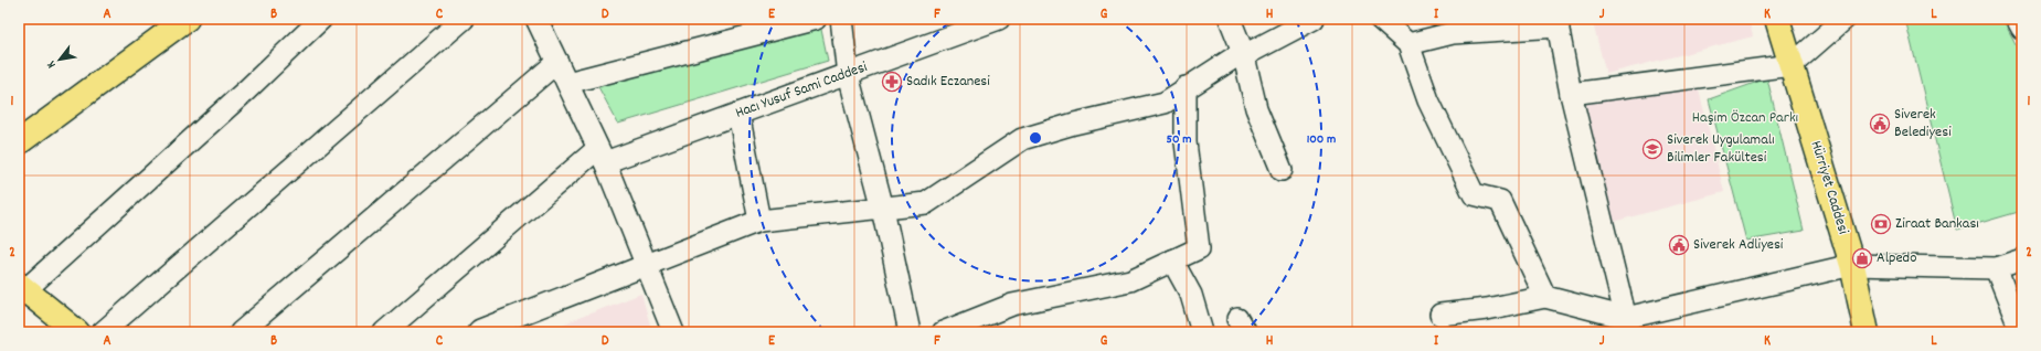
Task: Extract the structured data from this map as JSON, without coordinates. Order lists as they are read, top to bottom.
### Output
{
  "streets": {
    "main road": ["Hürriyet Caddesi"],
    "street": ["Hacı Yusuf Sami Caddesi"]
  },
  "parks": ["Haşim Özcan Parkı"],
  "places": {
    "pharmacy": ["Sadık Eczanesi"],
    "public building": ["Siverek Belediyesi", "Siverek Adliyesi"],
    "school or university": ["Siverek Uygulamalı Bilimler Fakültesi"],
    "bank": ["Ziraat Bankası"],
    "shop": ["Alpedo"]
  },
  "north": "bottom left",
  "grid": {
    "columns": [
      "A",
      "B",
      "C",
      "D",
      "E",
      "F",
      "G",
      "H",
      "I",
      "J",
      "K",
      "L"
    ],
    "rows": ["1", "2"]
  },
  "rings": ["50 m", "100 m"]
}
